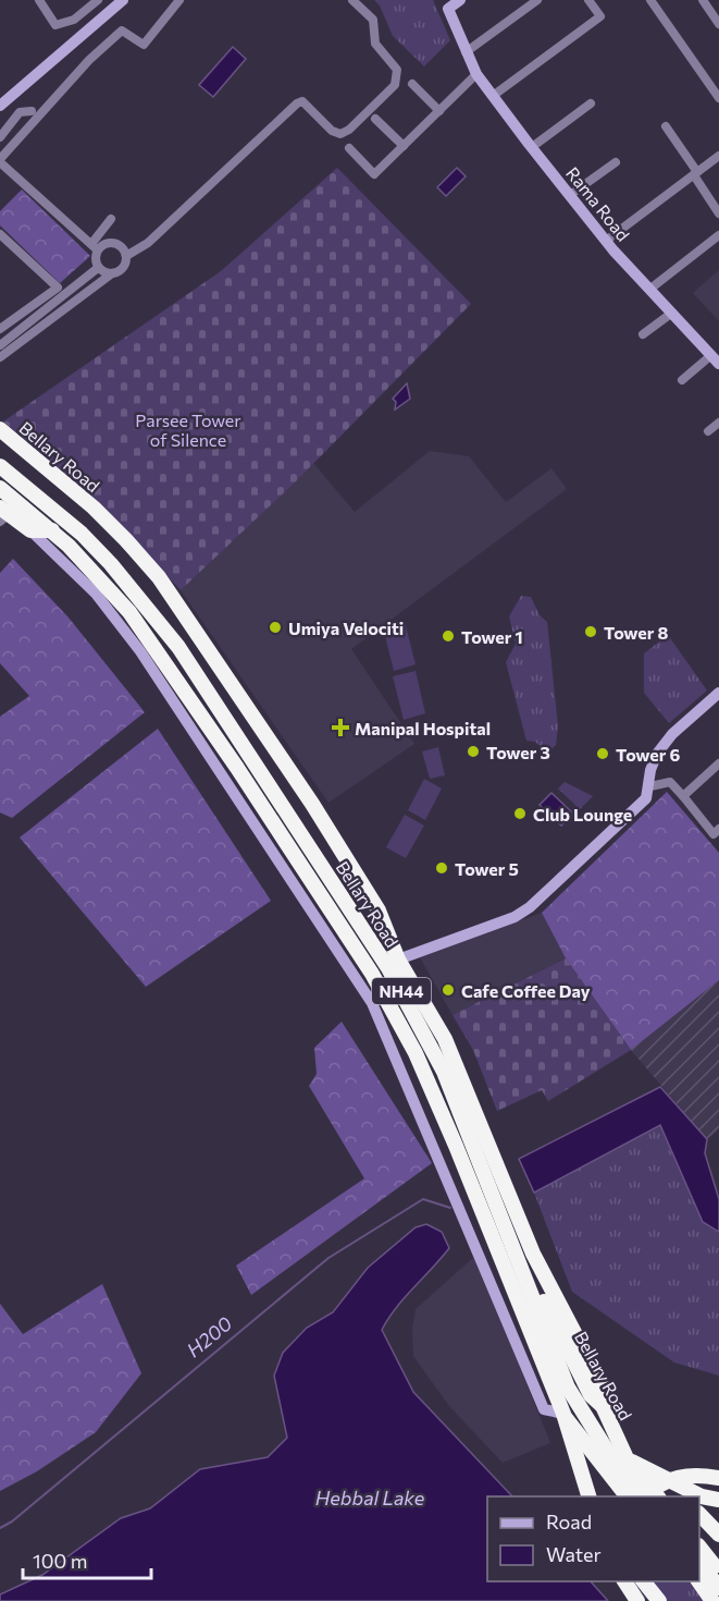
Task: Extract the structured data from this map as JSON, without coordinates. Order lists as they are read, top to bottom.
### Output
{
  "streets": {
    "highway": ["Bellary Road", "NH44"],
    "street": ["Rama Road"]
  },
  "crossings": [
    ["Bellary Road", "NH44"]
  ],
  "water": ["H200", "Hebbal Lake"],
  "parks": ["Parsee Tower of Silence"],
  "places": {
    "other": [
      "Umiya Velociti",
      "Tower 8",
      "Tower 1",
      "Tower 3",
      "Tower 6",
      "Club Lounge",
      "Tower 5",
      "Cafe Coffee Day"
    ],
    "health": ["Manipal Hospital"]
  },
  "legend": ["Road", "Water"],
  "scale_bar": "100 m"
}
